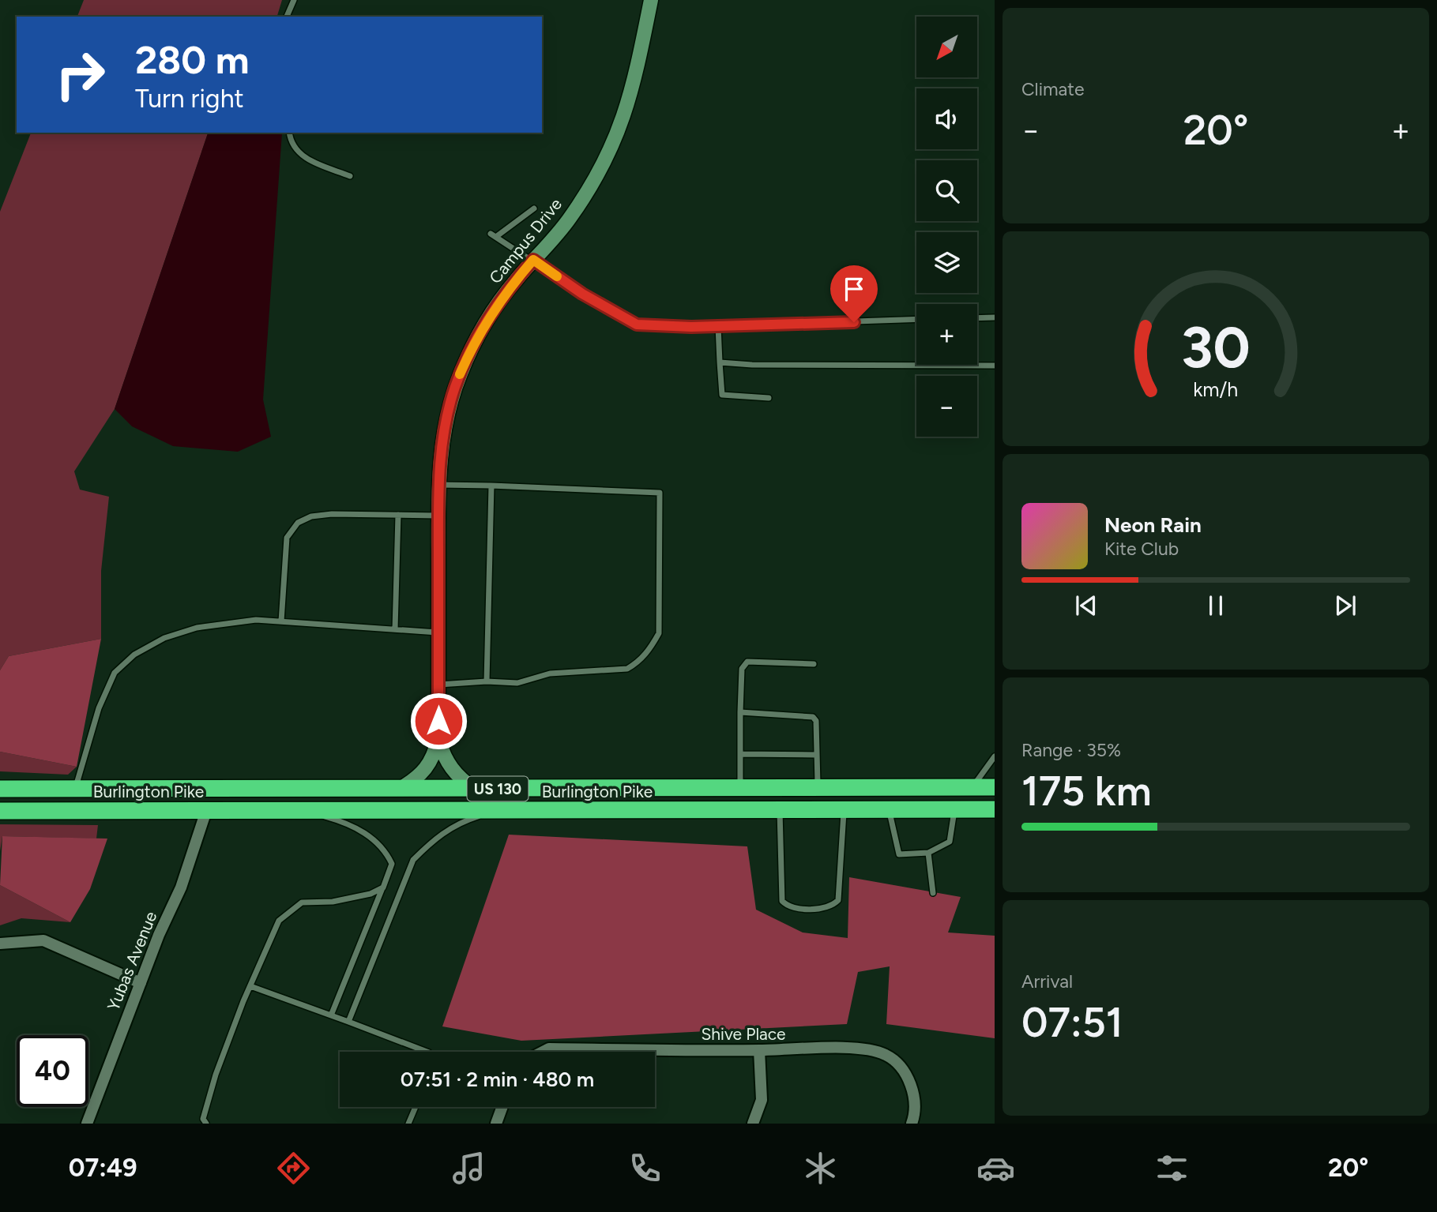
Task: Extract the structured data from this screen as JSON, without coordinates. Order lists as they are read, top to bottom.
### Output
{
  "streets": {
    "highway": ["US 130", "Burlington Pike"],
    "street": ["Campus Drive", "Yubas Avenue", "Shive Place"]
  },
  "crossings": [
    ["Campus Drive", "Burlington Pike"],
    ["Burlington Pike", "Yubas Avenue"]
  ],
  "north": "bottom left",
  "page": {
    "tile": [
      "Climate",
      ["Range · 35%", "175 km"],
      ["Arrival", "07:51"]
    ],
    "map_buttons": ["+", "−"],
    "turn": ["280 m", "Turn right"],
    "heat": ["−", "20°", "+"],
    "song": ["Neon Rain", "Kite Club"],
    "limit": "40",
    "trip": "07:51 · 2 min · 480 m",
    "tabs": ["07:49", "20°"],
    "gauge": ["30", "km/h"]
  }
}
